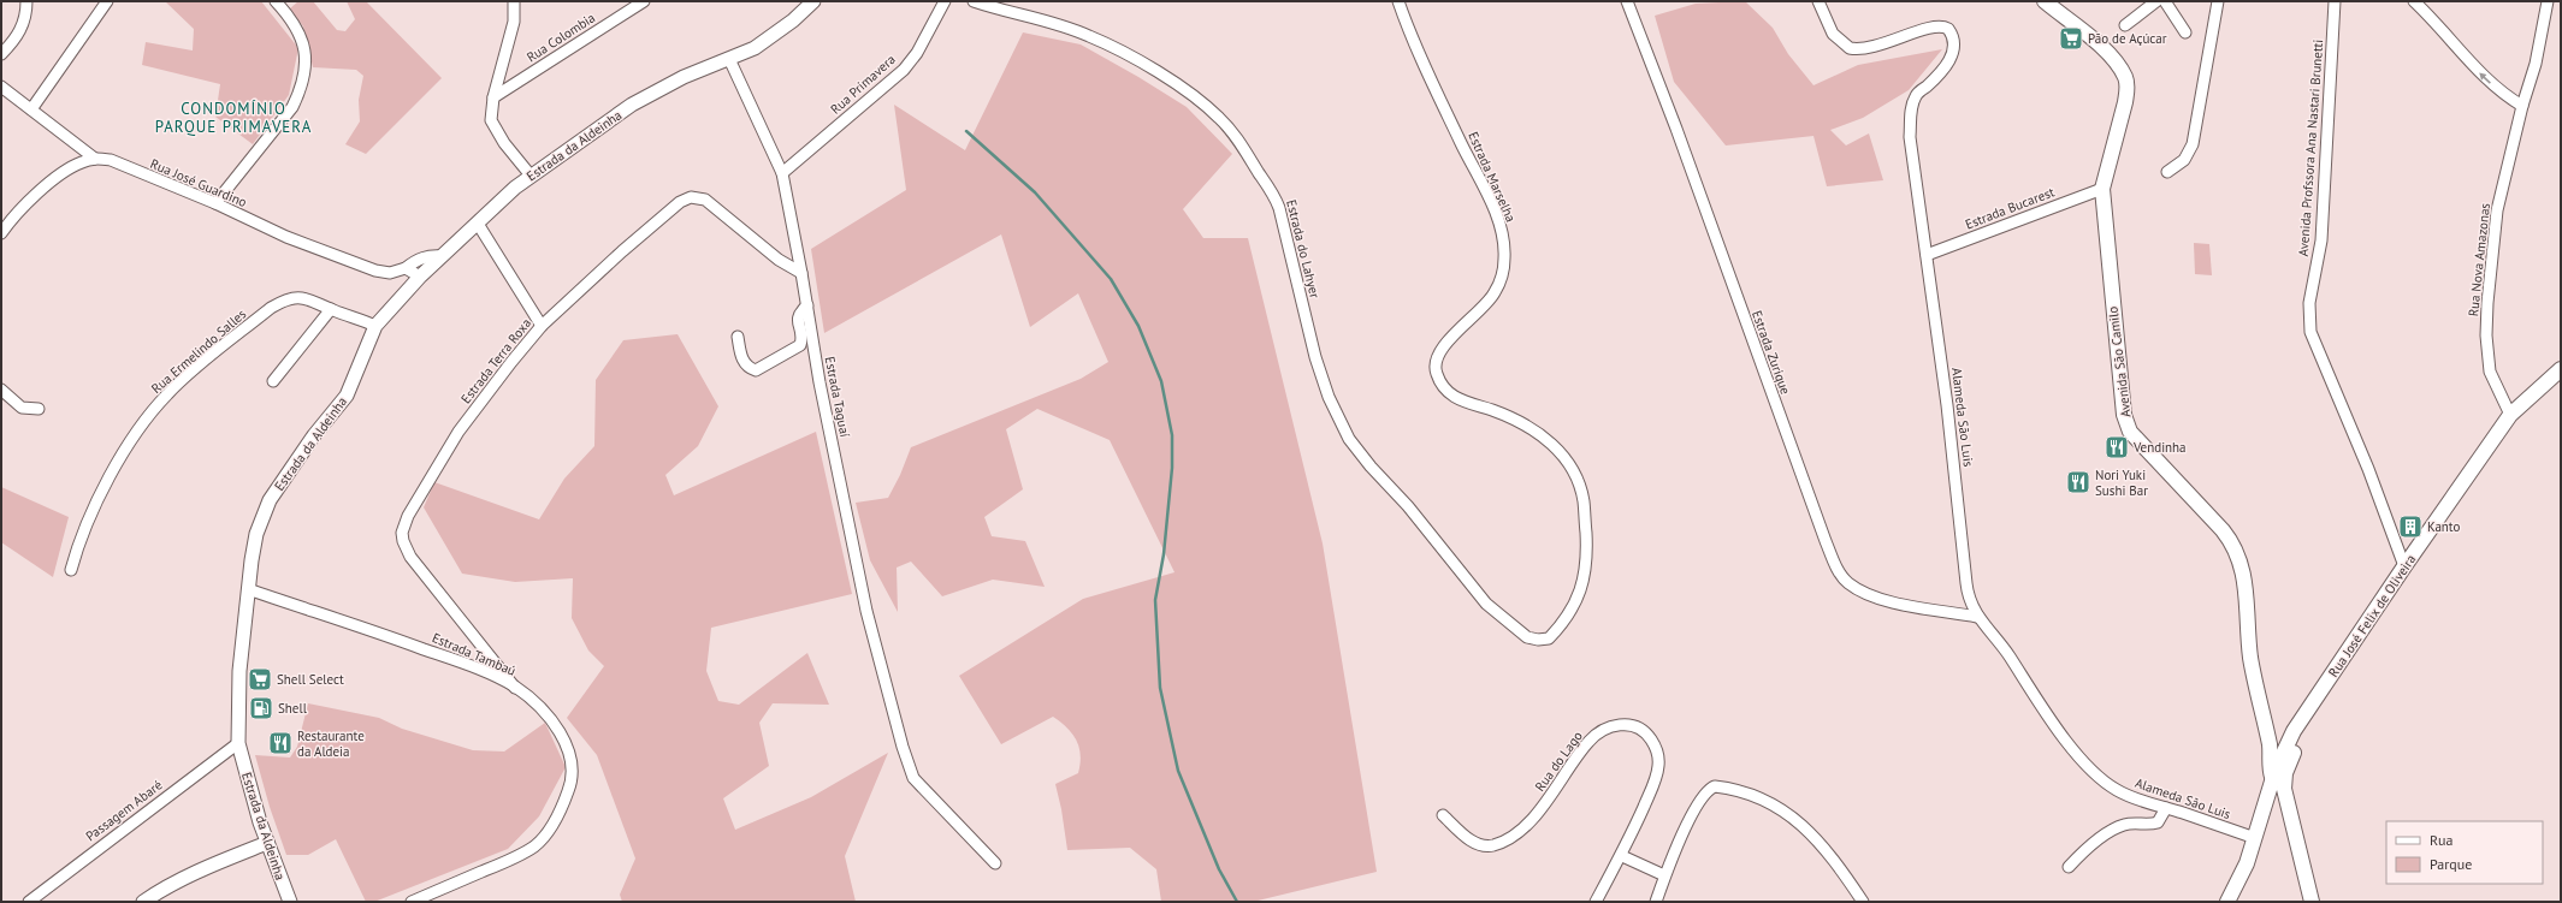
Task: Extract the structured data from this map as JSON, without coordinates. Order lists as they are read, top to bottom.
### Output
{
  "streets": {
    "main road": ["Avenida São Camilo", "Rua José Felix de Oliveira"],
    "street": [
      "Rua Colombia",
      "Rua Primavera",
      "Estrada da Aldeinha",
      "Avenida Profssora Ana Nastari Brunetti",
      "Estrada Marselha",
      "Rua José Guardino",
      "Estrada Bucarest",
      "Estrada do Lahyer",
      "Rua Nova Amazonas",
      "Rua Ermelindo Salles",
      "Estrada Zurique",
      "Estrada Terra Roxa",
      "Estrada Taguaí",
      "Alameda São Luis",
      "Estrada Tambaú",
      "Rua do Lago",
      "Passagem Abaré"
    ]
  },
  "crossings": [
    ["Rua Primavera", "Estrada Taguaí"],
    ["Estrada da Aldeinha", "Rua Ermelindo Salles"],
    ["Estrada da Aldeinha", "Estrada Taguaí"],
    ["Estrada da Aldeinha", "Estrada Tambaú"],
    ["Estrada da Aldeinha", "Passagem Abaré"],
    ["Avenida Profssora Ana Nastari Brunetti", "Rua José Felix de Oliveira"],
    ["Estrada Marselha", "Estrada do Lahyer"],
    ["Estrada Bucarest", "Avenida São Camilo"],
    ["Estrada Bucarest", "Alameda São Luis"],
    ["Rua Nova Amazonas", "Rua José Felix de Oliveira"],
    ["Estrada Zurique", "Alameda São Luis"],
    ["Estrada Terra Roxa", "Estrada Taguaí"],
    ["Estrada Terra Roxa", "Estrada Tambaú"],
    ["Avenida São Camilo", "Rua José Felix de Oliveira"],
    ["Alameda São Luis", "Rua José Felix de Oliveira"]
  ],
  "districts": ["CONDOMÍNIO PARQUE PRIMAVERA"],
  "places": {
    "supermarket": ["Pão de Açúcar", "Shell Select"],
    "restaurant": ["Vendinha", "Nori Yuki Sushi Bar", "Restaurante da Aldeia"],
    "building": ["Kanto"],
    "fuel station": ["Shell"]
  },
  "legend": ["Rua", "Parque"]
}
